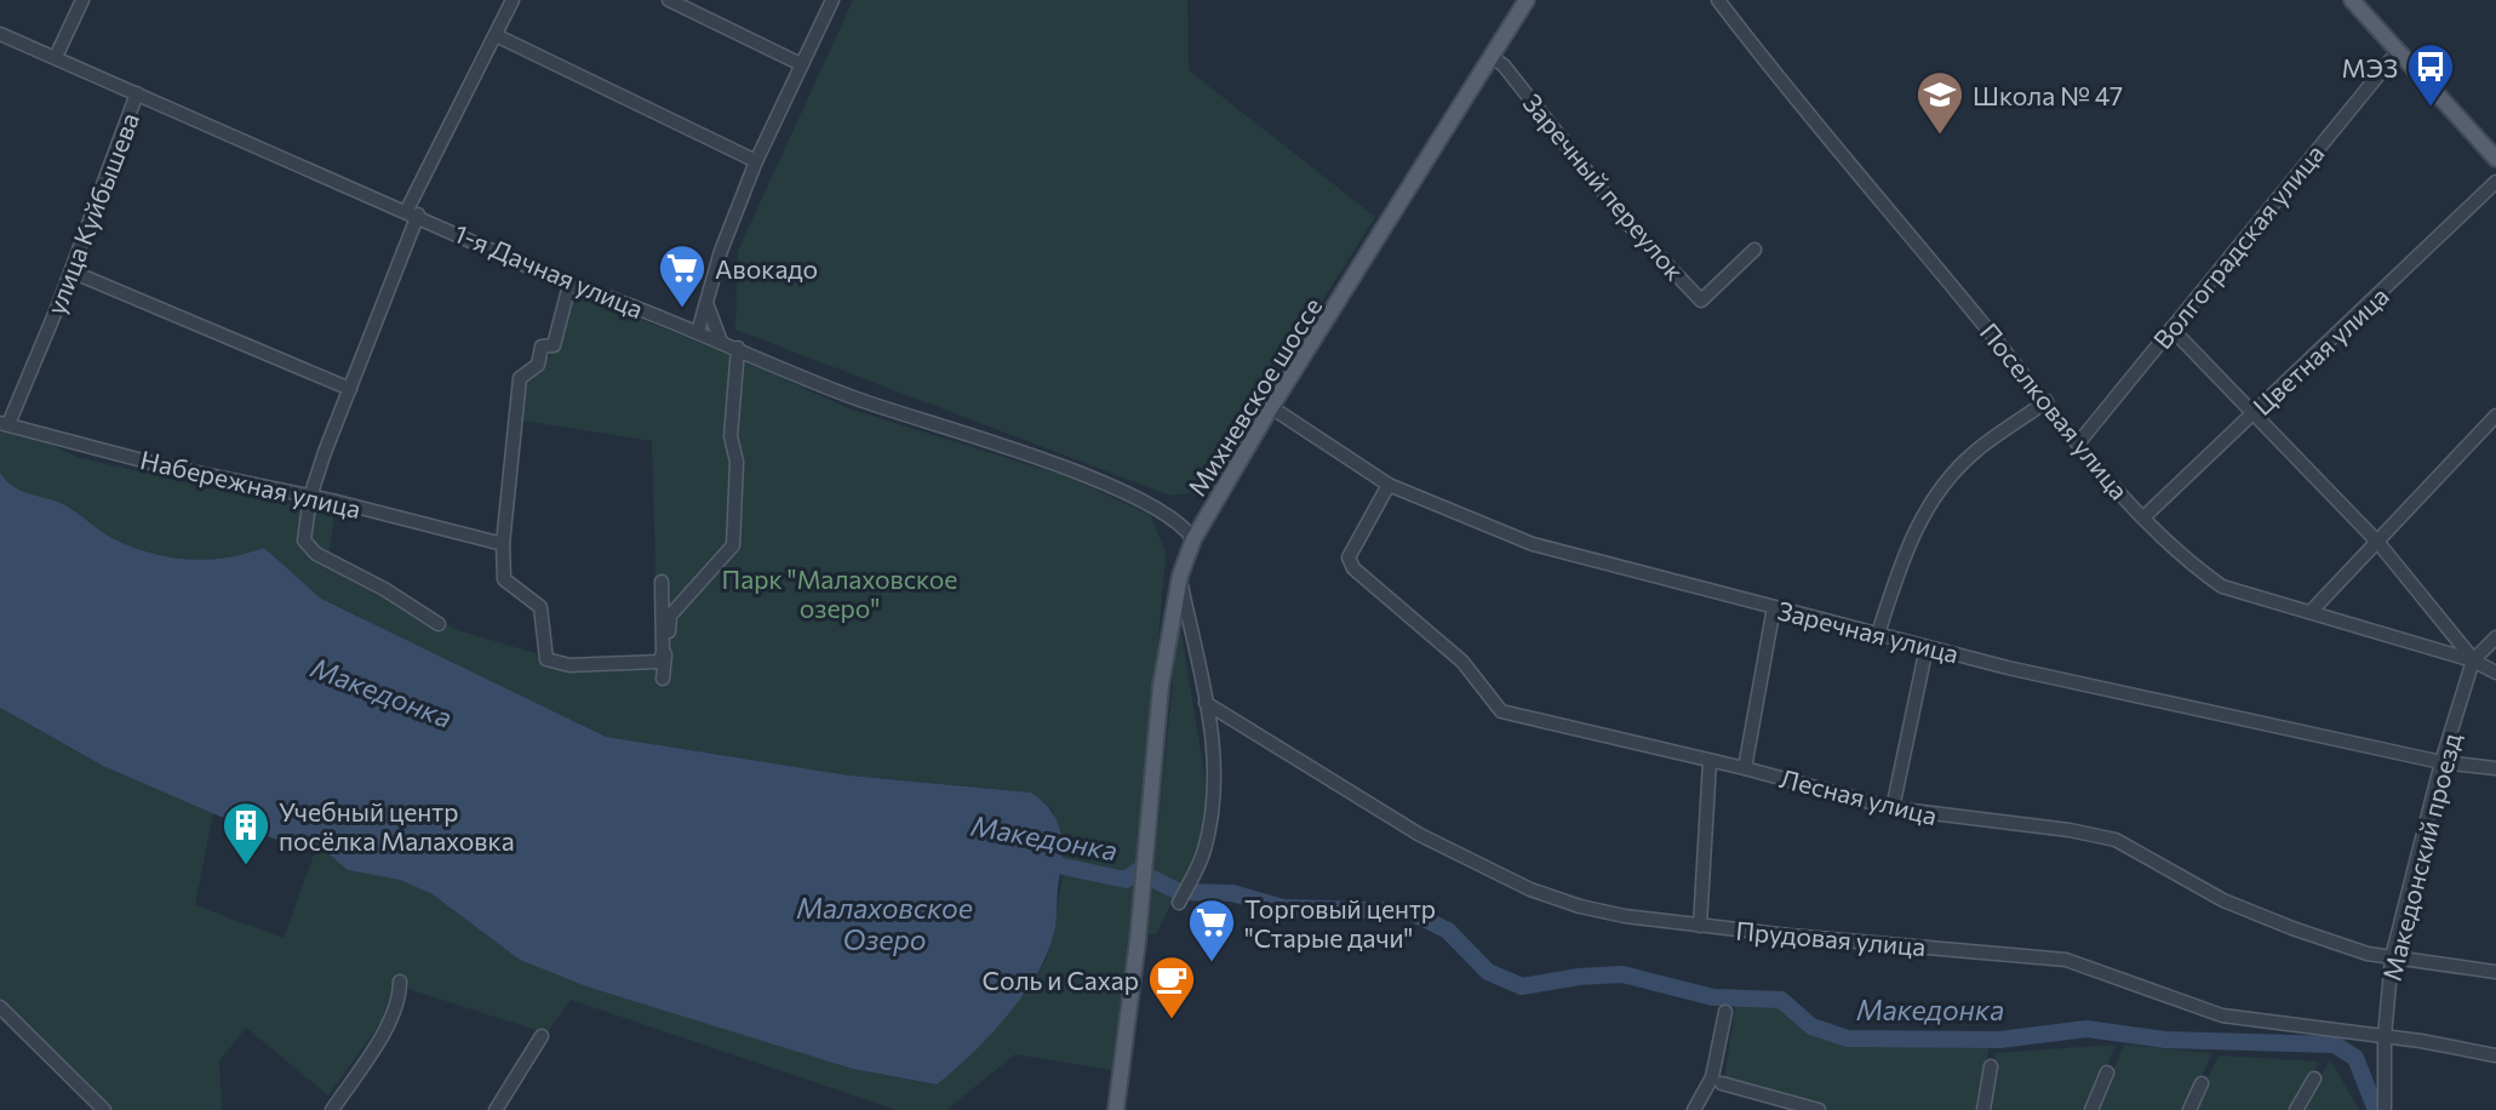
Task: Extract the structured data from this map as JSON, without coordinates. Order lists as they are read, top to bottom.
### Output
{
  "streets": {
    "main road": ["Михневское шоссе"],
    "street": [
      "Заречный переулок",
      "улица Куйбышева",
      "Волгоградская улица",
      "1-я Дачная улица",
      "Цветная улица",
      "Поселковая улица",
      "Набережная улица",
      "Заречная улица",
      "Лесная улица",
      "Македонский проезд",
      "Прудовая улица"
    ]
  },
  "crossings": [
    ["Заречный переулок", "Михневское шоссе"],
    ["улица Куйбышева", "1-я Дачная улица"],
    ["улица Куйбышева", "Набережная улица"],
    ["Волгоградская улица", "Поселковая улица"],
    ["1-я Дачная улица", "Михневское шоссе"],
    ["Цветная улица", "Поселковая улица"],
    ["Михневское шоссе", "Заречная улица"],
    ["Поселковая улица", "Македонский проезд"],
    ["Заречная улица", "Лесная улица"],
    ["Заречная улица", "Македонский проезд"],
    ["Лесная улица", "Македонский проезд"],
    ["Македонский проезд", "Прудовая улица"]
  ],
  "water": ["Македонка", "Малаховское Озеро"],
  "parks": ["Парк \"Малаховское озеро\""],
  "places": {
    "bus stop": ["МЭЗ"],
    "school or university": ["Школа № 47"],
    "supermarket": ["Авокадо", "Торговый центр \"Старые дачи\""],
    "building": ["Учебный центр посёлка Малаховка"],
    "cafe": ["Соль и Сахар"]
  }
}
